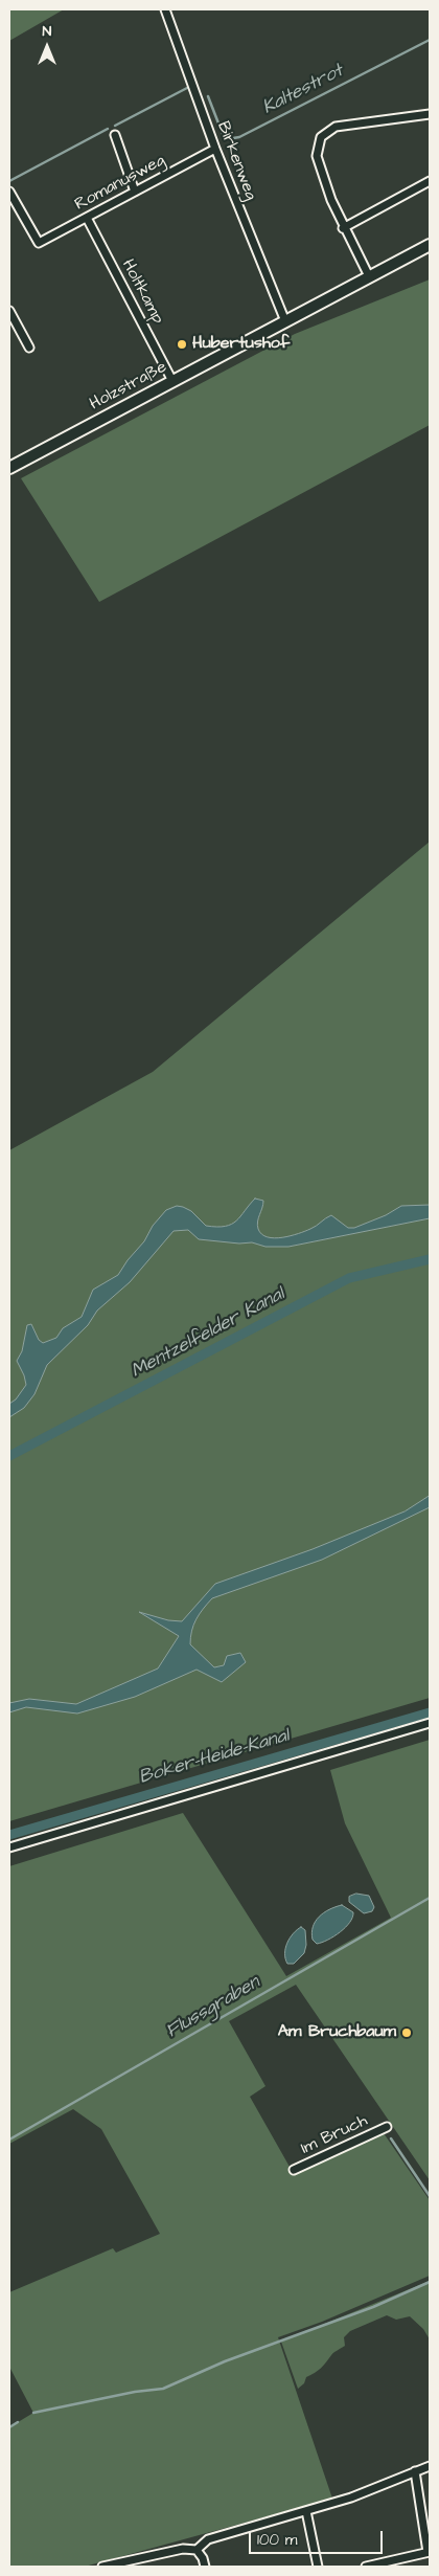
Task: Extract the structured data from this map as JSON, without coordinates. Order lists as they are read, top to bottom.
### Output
{
  "streets": {
    "main road": ["Holzstraße"],
    "street": [
      "Birkenweg",
      "Romanusweg",
      "Holtkamp",
      "Im Bruch"
    ]
  },
  "crossings": [
    ["Birkenweg", "Romanusweg"],
    ["Birkenweg", "Holzstraße"],
    ["Romanusweg", "Holtkamp"],
    ["Holtkamp", "Holzstraße"]
  ],
  "water": [
    "Kaltestrot",
    "Mentzelfelder Kanal",
    "Boker-Heide-Kanal",
    "Flussgraben"
  ],
  "places": ["Hubertushof", "Am Bruchbaum"],
  "scale_bar": "100 m",
  "north": "top"
}
